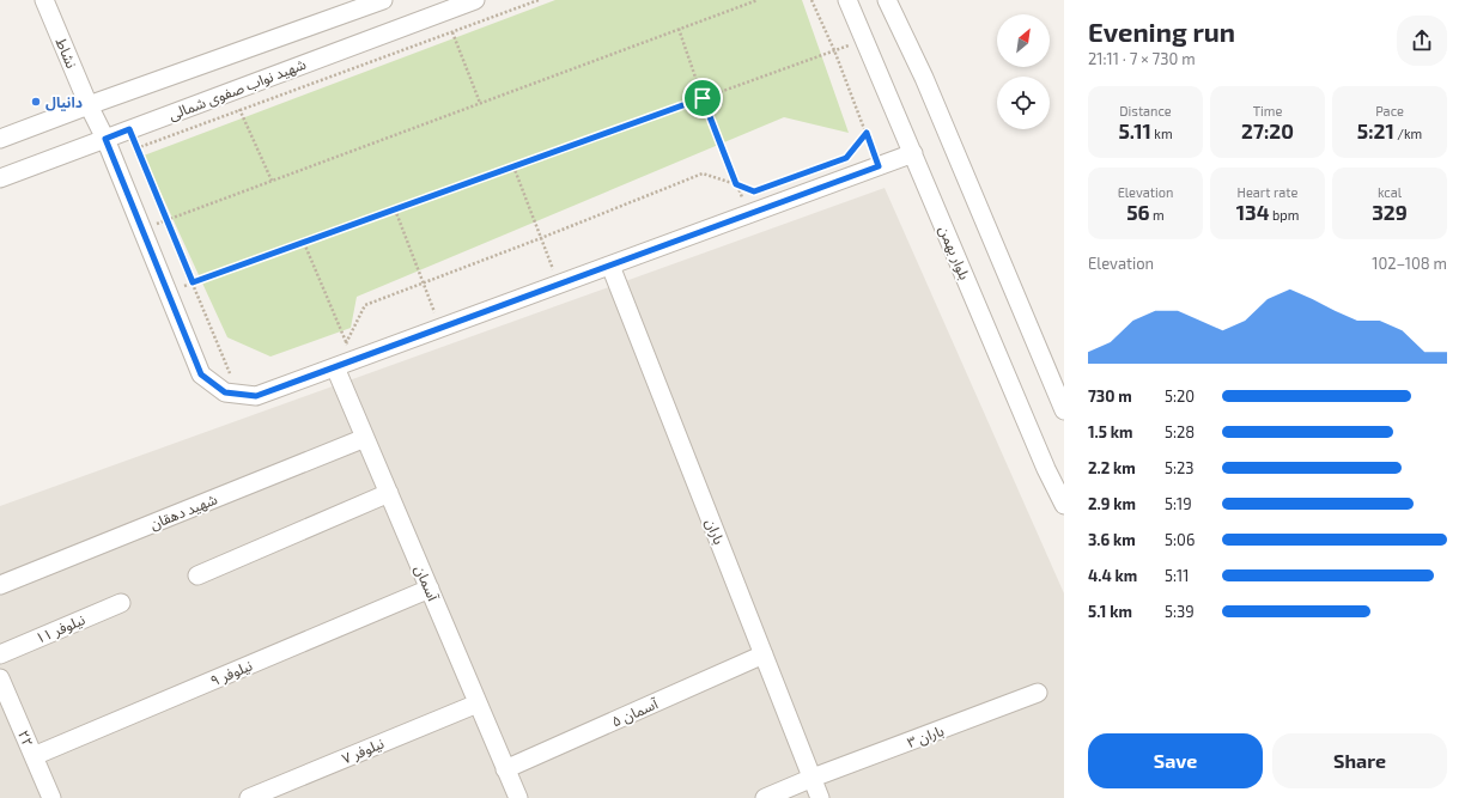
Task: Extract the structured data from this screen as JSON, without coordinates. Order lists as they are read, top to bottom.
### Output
{
  "streets": {
    "street": [
      "نشاط",
      "شهید نواب صفوی شمالی",
      "بلوار بهمن",
      "شهید دهقان",
      "باران",
      "آسمان",
      "نیلوفر ۱۱",
      "نیلوفر ۹",
      "آسمان ۵",
      "باران ۳",
      "۲۲",
      "نیلوفر ۷"
    ]
  },
  "crossings": [
    ["نشاط", "شهید نواب صفوی شمالی"],
    ["نشاط", "آسمان"],
    ["شهید دهقان", "آسمان"],
    ["باران", "آسمان ۵"],
    ["باران", "باران ۳"],
    ["آسمان", "نیلوفر ۹"],
    ["آسمان", "آسمان ۵"],
    ["آسمان", "نیلوفر ۷"],
    ["نیلوفر ۹", "۲۲"]
  ],
  "places": ["دانیال"],
  "north": "top right",
  "page": {
    "heading": ["Evening run", "21:11 · 7 × 730 m"],
    "stats": [
      ["Distance", "5.11 km"],
      ["Time", "27:20"],
      ["Pace", "5:21 /km"],
      ["Elevation", "56 m"],
      ["Heart rate", "134 bpm"],
      ["kcal", "329"]
    ],
    "chart": ["Elevation", "102–108 m"],
    "list": [
      {
        "name": "730 m",
        "note": "5:20"
      },
      {
        "name": "1.5 km",
        "note": "5:28"
      },
      {
        "name": "2.2 km",
        "note": "5:23"
      },
      {
        "name": "2.9 km",
        "note": "5:19"
      },
      {
        "name": "3.6 km",
        "note": "5:06"
      },
      {
        "name": "4.4 km",
        "note": "5:11"
      },
      {
        "name": "5.1 km",
        "note": "5:39"
      }
    ],
    "buttons": ["Save", "Share"]
  }
}
